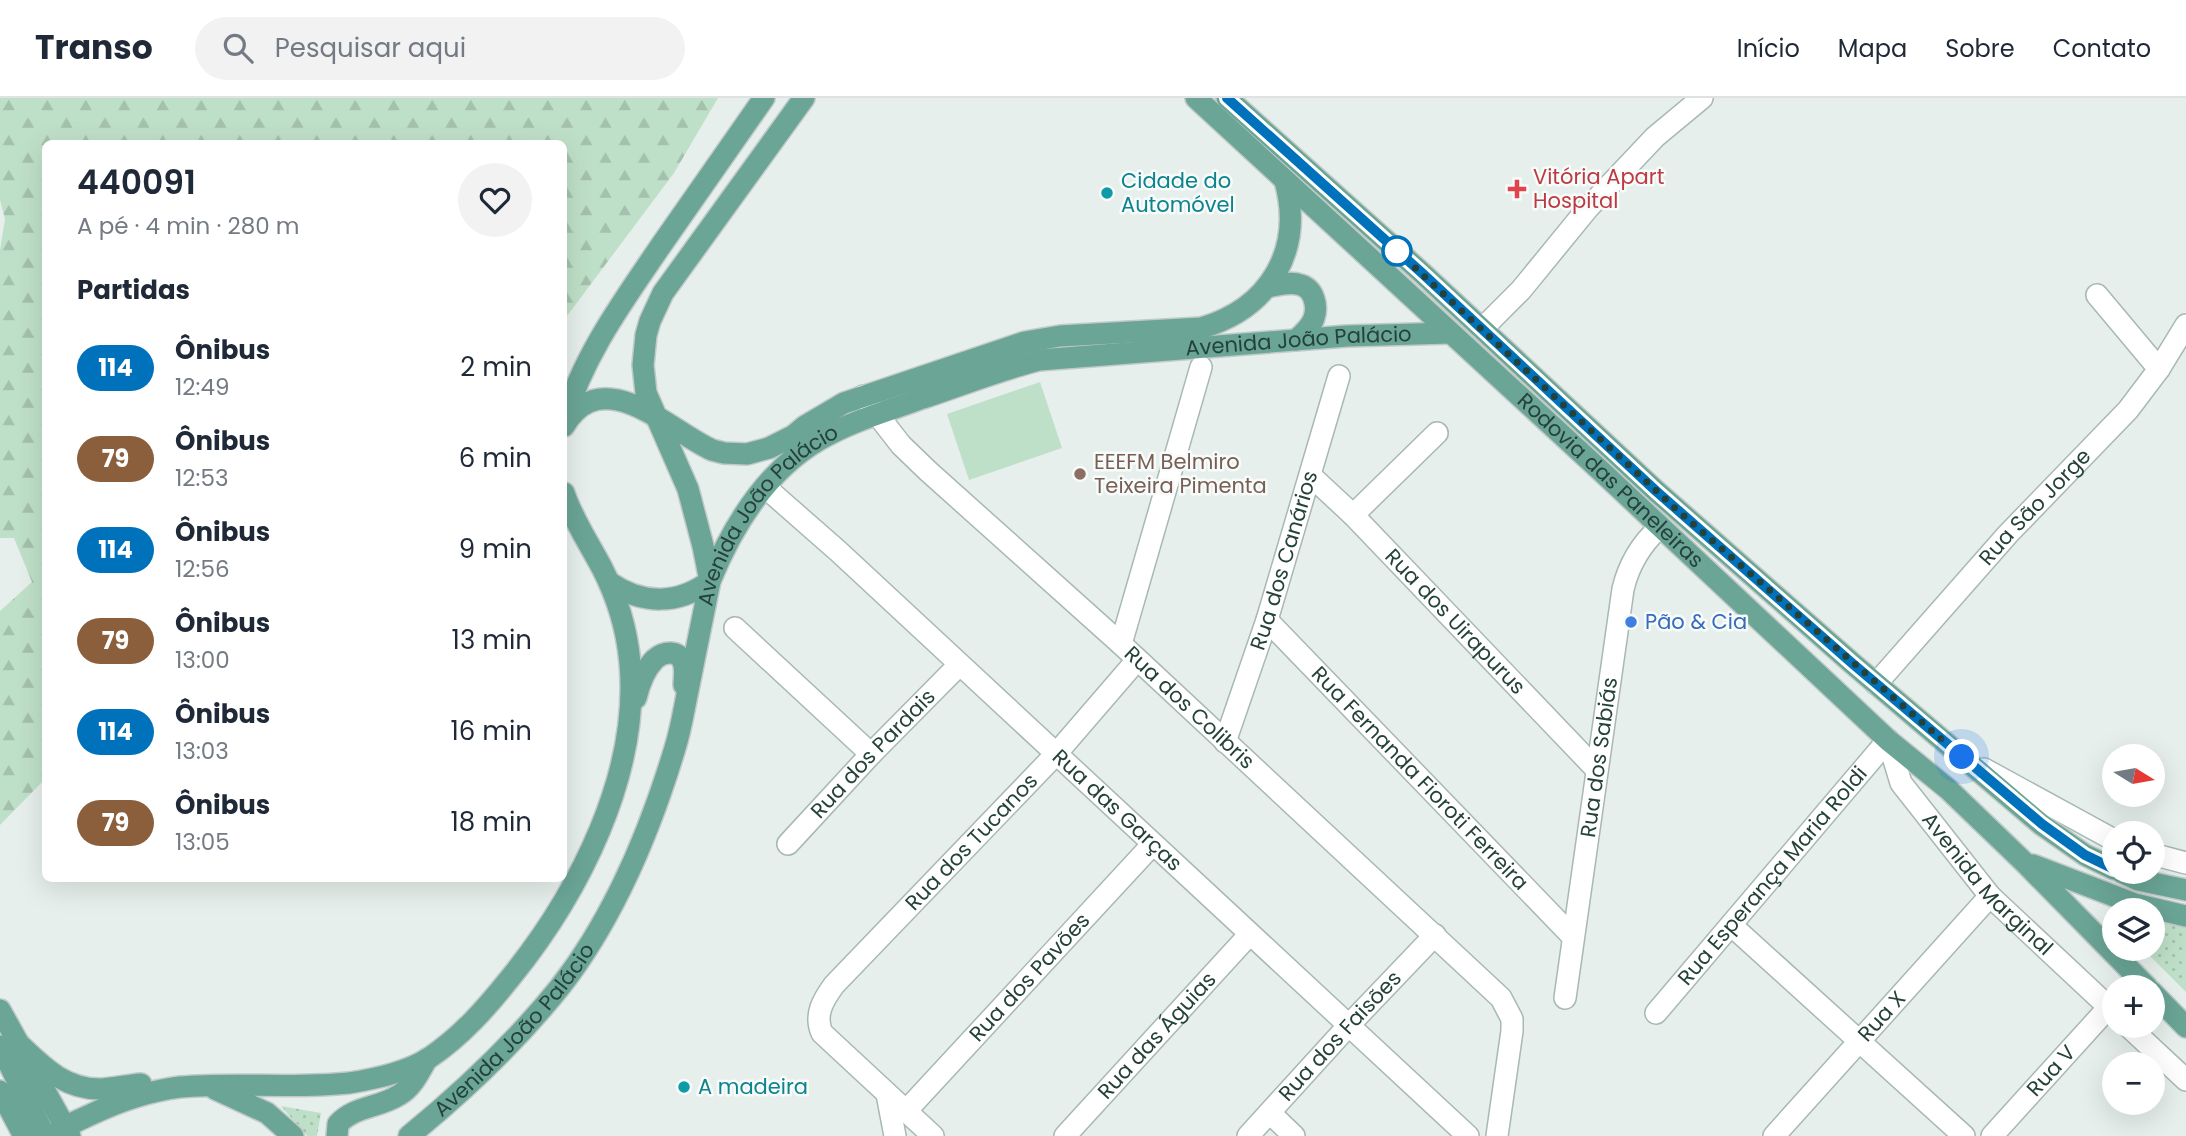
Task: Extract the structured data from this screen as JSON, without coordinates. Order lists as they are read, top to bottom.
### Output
{
  "streets": {
    "main road": ["Avenida João Palácio", "Rodovia das Paneleiras"],
    "street": [
      "Rua São Jorge",
      "Rua dos Canários",
      "Rua dos Uirapurus",
      "Rua dos Colibris",
      "Rua dos Pardais",
      "Rua dos Sabiás",
      "Rua Fernanda Fioroti Ferreira",
      "Rua das Garças",
      "Rua dos Tucanos",
      "Rua Esperança Maria Roldi",
      "Avenida Marginal",
      "Rua dos Pavões",
      "Rua X",
      "Rua das Águias",
      "Rua dos Faisões",
      "Rua V"
    ]
  },
  "crossings": [
    ["Avenida João Palácio", "Rodovia das Paneleiras"],
    ["Avenida João Palácio", "Rua dos Colibris"],
    ["Avenida João Palácio", "Rua das Garças"],
    ["Rodovia das Paneleiras", "Rua São Jorge"],
    ["Rodovia das Paneleiras", "Rua dos Sabiás"],
    ["Rodovia das Paneleiras", "Rua Esperança Maria Roldi"],
    ["Rodovia das Paneleiras", "Avenida Marginal"],
    ["Rua dos Canários", "Rua dos Uirapurus"],
    ["Rua dos Canários", "Rua dos Colibris"],
    ["Rua dos Canários", "Rua Fernanda Fioroti Ferreira"],
    ["Rua dos Uirapurus", "Rua dos Sabiás"],
    ["Rua dos Colibris", "Rua dos Tucanos"],
    ["Rua dos Colibris", "Rua dos Faisões"],
    ["Rua dos Pardais", "Rua das Garças"],
    ["Rua dos Sabiás", "Rua Fernanda Fioroti Ferreira"],
    ["Rua das Garças", "Rua dos Tucanos"],
    ["Rua das Garças", "Rua dos Pavões"],
    ["Rua das Garças", "Rua das Águias"],
    ["Rua das Garças", "Rua dos Faisões"],
    ["Rua Esperança Maria Roldi", "Avenida Marginal"],
    ["Avenida Marginal", "Rua X"]
  ],
  "places": {
    "health": ["Vitória Apart Hospital"],
    "other": [
      "Cidade do Automóvel",
      "EEEFM Belmiro Teixeira Pimenta",
      "Pão & Cia",
      "A madeira"
    ]
  },
  "lines": ["bus line 114"],
  "north": "right",
  "page": {
    "header": "Transo",
    "search": "Pesquisar aqui",
    "nav": [
      "Início",
      "Mapa",
      "Sobre",
      "Contato"
    ],
    "heading": [
      ["440091", "A pé · 4 min · 280 m"],
      "Partidas"
    ],
    "list": [
      {
        "mark": "114",
        "name": "Ônibus",
        "note": "12:49",
        "value": "2 min"
      },
      {
        "mark": "79",
        "name": "Ônibus",
        "note": "12:53",
        "value": "6 min"
      },
      {
        "mark": "114",
        "name": "Ônibus",
        "note": "12:56",
        "value": "9 min"
      },
      {
        "mark": "79",
        "name": "Ônibus",
        "note": "13:00",
        "value": "13 min"
      },
      {
        "mark": "114",
        "name": "Ônibus",
        "note": "13:03",
        "value": "16 min"
      },
      {
        "mark": "79",
        "name": "Ônibus",
        "note": "13:05",
        "value": "18 min"
      }
    ],
    "map_buttons": ["+", "−"]
  }
}
